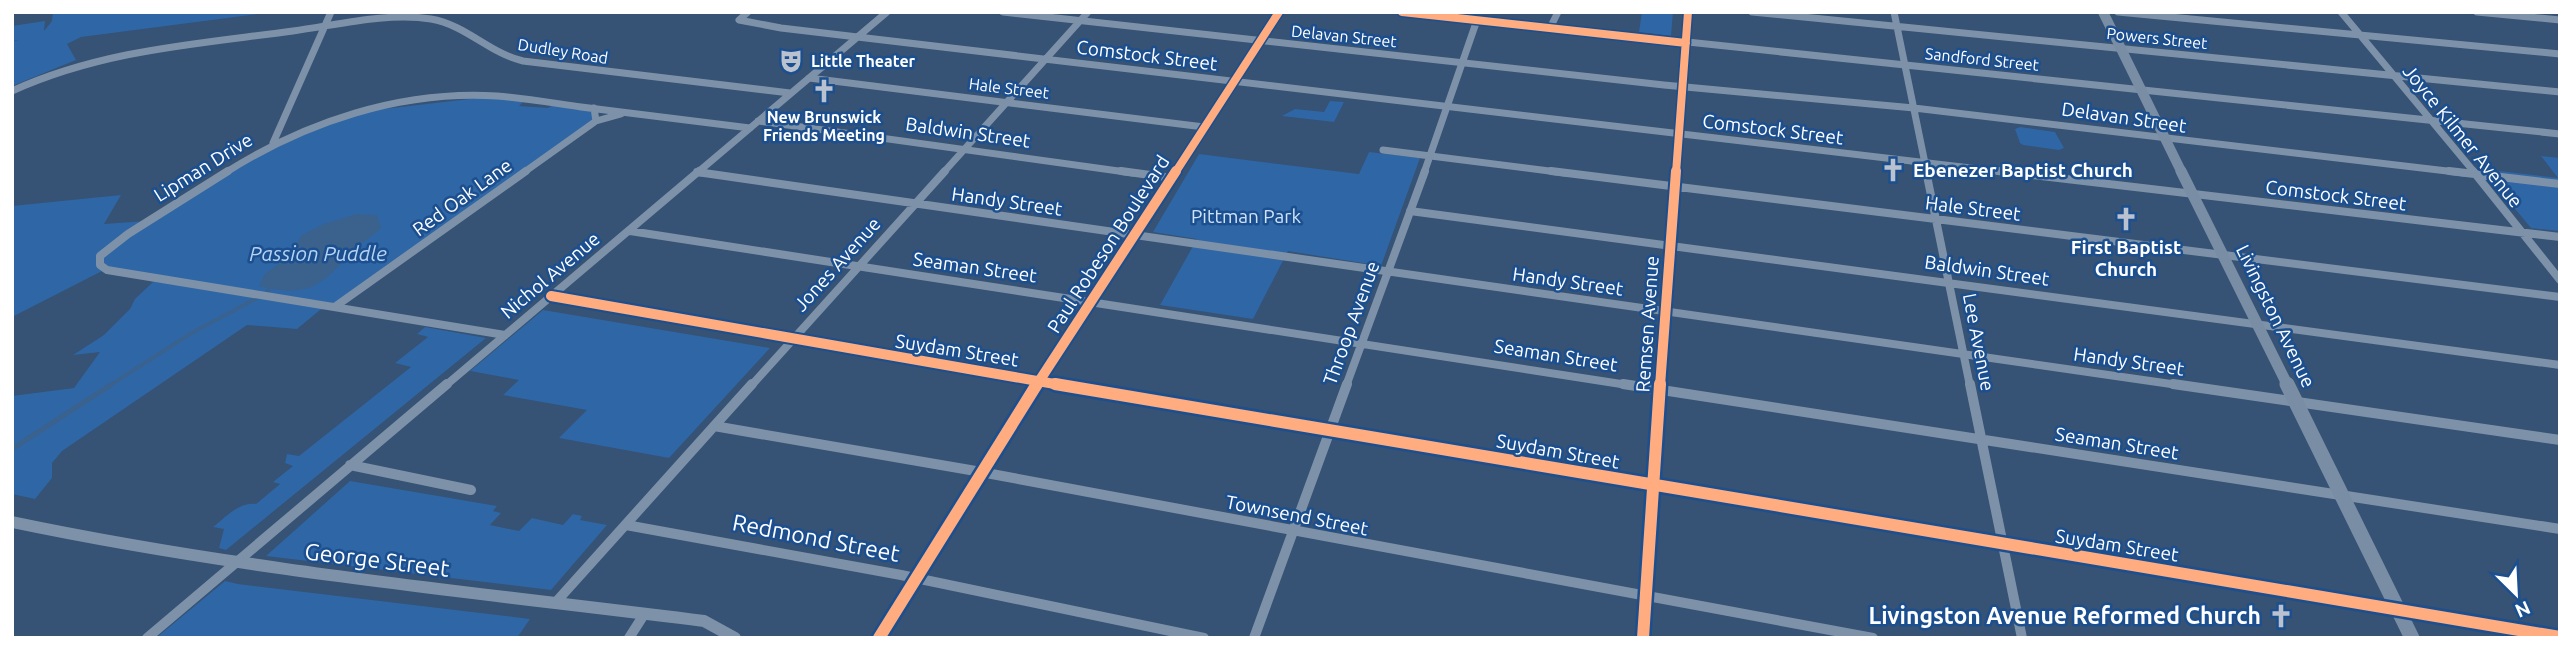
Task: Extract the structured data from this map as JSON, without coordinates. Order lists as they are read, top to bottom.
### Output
{
  "streets": {
    "main road": ["Livingston Avenue"],
    "street": [
      "Delavan Street",
      "Powers Street",
      "Dudley Road",
      "Comstock Street",
      "Sandford Street",
      "Hale Street",
      "Baldwin Street",
      "Joyce Kilmer Avenue",
      "Lipman Drive",
      "Red Oak Lane",
      "Handy Street",
      "Paul Robeson Boulevard",
      "Jones Avenue",
      "Seaman Street",
      "Nichol Avenue",
      "Throop Avenue",
      "Remsen Avenue",
      "Lee Avenue",
      "Suydam Street",
      "Townsend Street",
      "Redmond Street",
      "George Street"
    ]
  },
  "crossings": [
    ["Delavan Street", "Joyce Kilmer Avenue"],
    ["Delavan Street", "Paul Robeson Boulevard"],
    ["Delavan Street", "Jones Avenue"],
    ["Delavan Street", "Livingston Avenue"],
    ["Delavan Street", "Throop Avenue"],
    ["Delavan Street", "Remsen Avenue"],
    ["Delavan Street", "Lee Avenue"],
    ["Powers Street", "Joyce Kilmer Avenue"],
    ["Powers Street", "Livingston Avenue"],
    ["Powers Street", "Lee Avenue"],
    ["Dudley Road", "Nichol Avenue"],
    ["Comstock Street", "Joyce Kilmer Avenue"],
    ["Comstock Street", "Paul Robeson Boulevard"],
    ["Comstock Street", "Jones Avenue"],
    ["Comstock Street", "Nichol Avenue"],
    ["Comstock Street", "Livingston Avenue"],
    ["Comstock Street", "Throop Avenue"],
    ["Comstock Street", "Remsen Avenue"],
    ["Comstock Street", "Lee Avenue"],
    ["Sandford Street", "Joyce Kilmer Avenue"],
    ["Sandford Street", "Livingston Avenue"],
    ["Sandford Street", "Throop Avenue"],
    ["Sandford Street", "Remsen Avenue"],
    ["Sandford Street", "Lee Avenue"],
    ["Hale Street", "Paul Robeson Boulevard"],
    ["Hale Street", "Jones Avenue"],
    ["Hale Street", "Nichol Avenue"],
    ["Hale Street", "Livingston Avenue"],
    ["Hale Street", "Throop Avenue"],
    ["Hale Street", "Remsen Avenue"],
    ["Hale Street", "Lee Avenue"],
    ["Baldwin Street", "Paul Robeson Boulevard"],
    ["Baldwin Street", "Jones Avenue"],
    ["Baldwin Street", "Nichol Avenue"],
    ["Baldwin Street", "Livingston Avenue"],
    ["Baldwin Street", "Throop Avenue"],
    ["Baldwin Street", "Remsen Avenue"],
    ["Baldwin Street", "Lee Avenue"],
    ["Lipman Drive", "Red Oak Lane"],
    ["Lipman Drive", "Nichol Avenue"],
    ["Handy Street", "Paul Robeson Boulevard"],
    ["Handy Street", "Jones Avenue"],
    ["Handy Street", "Nichol Avenue"],
    ["Handy Street", "Livingston Avenue"],
    ["Handy Street", "Throop Avenue"],
    ["Handy Street", "Remsen Avenue"],
    ["Handy Street", "Lee Avenue"],
    ["Paul Robeson Boulevard", "Seaman Street"],
    ["Paul Robeson Boulevard", "Suydam Street"],
    ["Paul Robeson Boulevard", "Townsend Street"],
    ["Paul Robeson Boulevard", "Redmond Street"],
    ["Jones Avenue", "Seaman Street"],
    ["Jones Avenue", "Suydam Street"],
    ["Jones Avenue", "Townsend Street"],
    ["Jones Avenue", "Redmond Street"],
    ["Jones Avenue", "George Street"],
    ["Seaman Street", "Nichol Avenue"],
    ["Seaman Street", "Livingston Avenue"],
    ["Seaman Street", "Throop Avenue"],
    ["Seaman Street", "Remsen Avenue"],
    ["Seaman Street", "Lee Avenue"],
    ["Nichol Avenue", "Suydam Street"],
    ["Nichol Avenue", "George Street"],
    ["Livingston Avenue", "Suydam Street"],
    ["Throop Avenue", "Suydam Street"],
    ["Throop Avenue", "Townsend Street"],
    ["Remsen Avenue", "Suydam Street"],
    ["Remsen Avenue", "Townsend Street"],
    ["Lee Avenue", "Suydam Street"]
  ],
  "water": ["Passion Puddle"],
  "parks": ["Pittman Park"],
  "places": {
    "theatre": ["Little Theater"],
    "church": [
      "New Brunswick Friends Meeting",
      "Ebenezer Baptist Church",
      "First Baptist Church",
      "Livingston Avenue Reformed Church"
    ]
  },
  "north": "bottom right"
}
